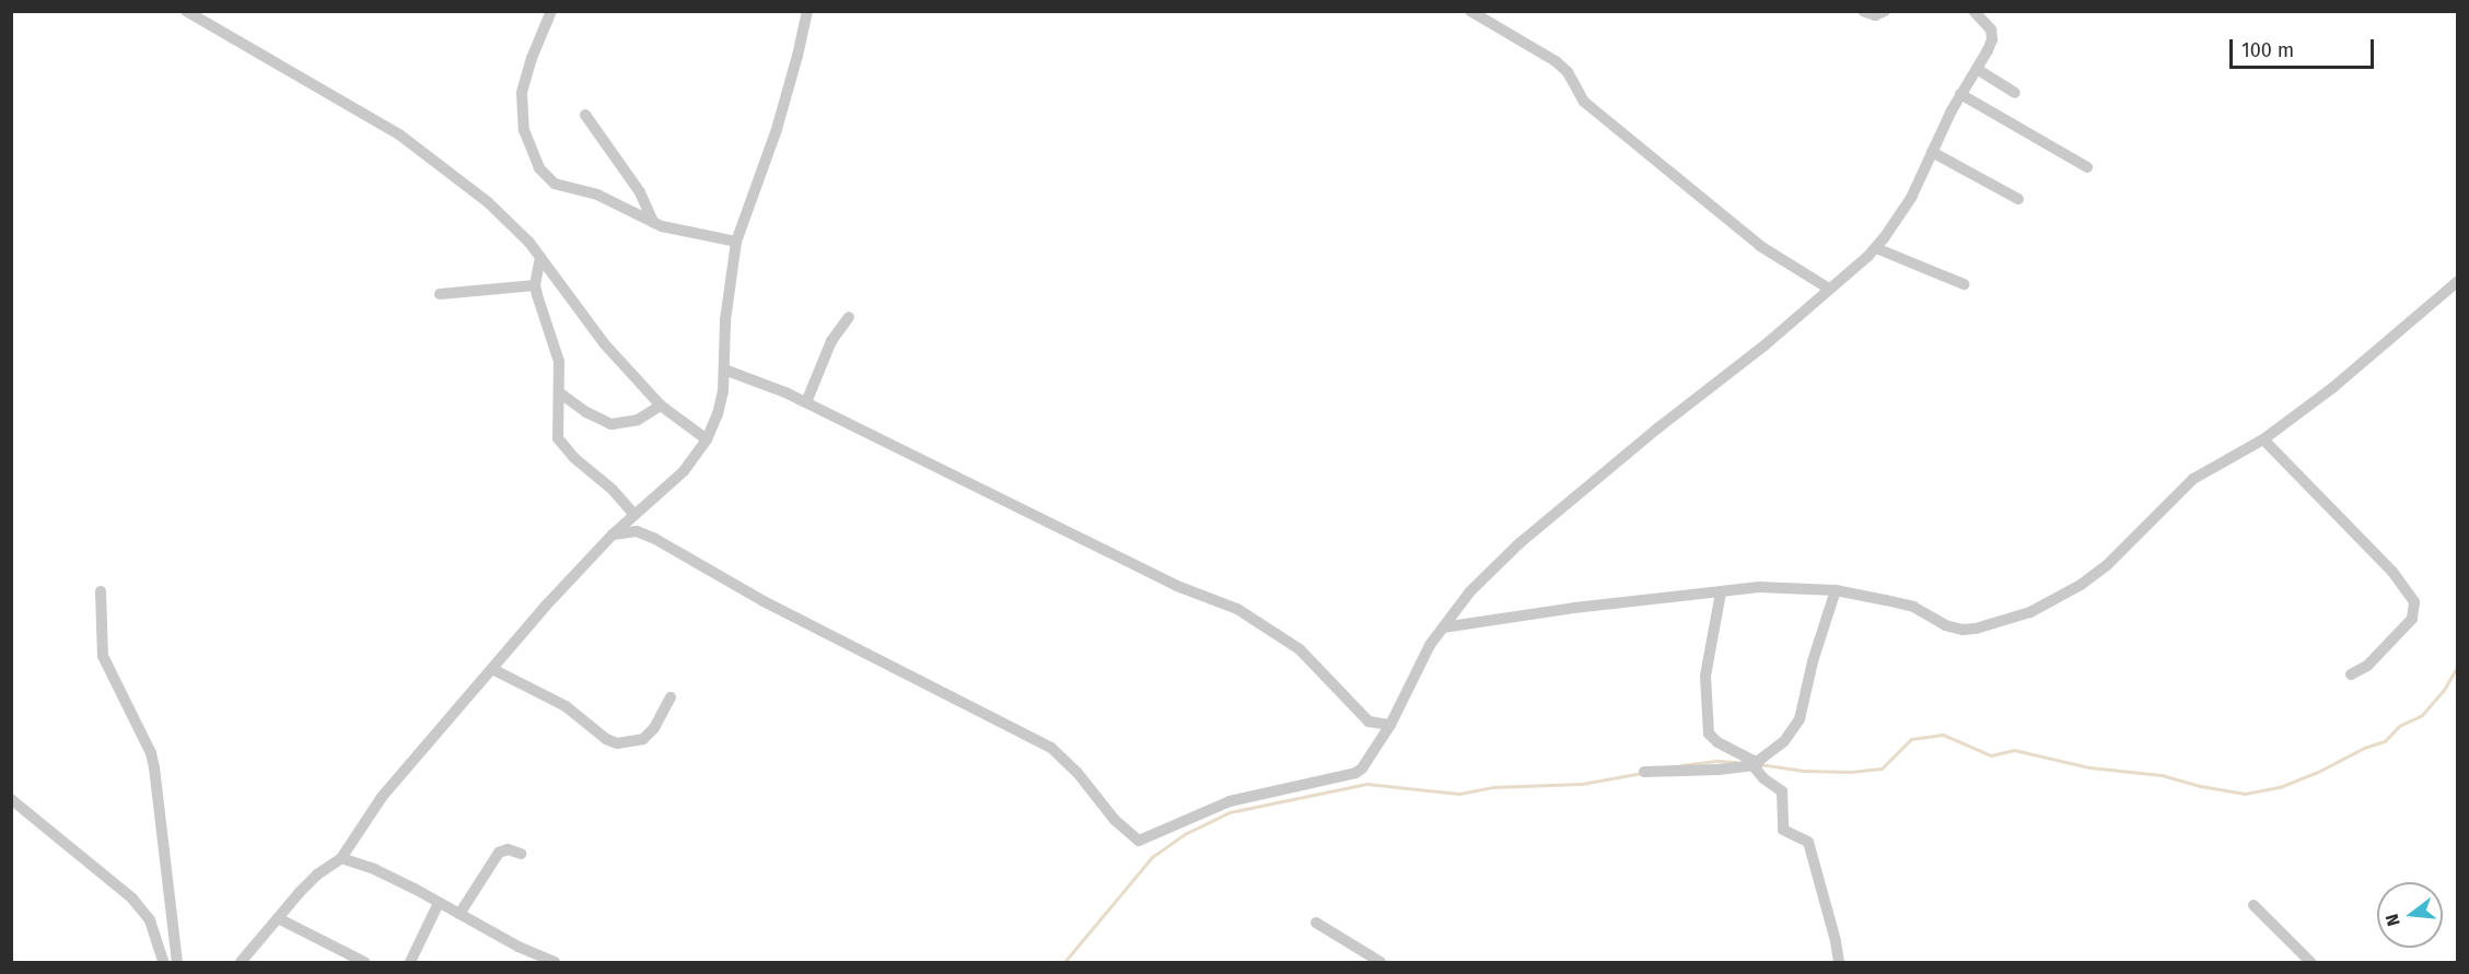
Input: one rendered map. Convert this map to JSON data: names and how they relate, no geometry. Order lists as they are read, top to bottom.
{
  "scale_bar": "100 m",
  "north": "left"
}
